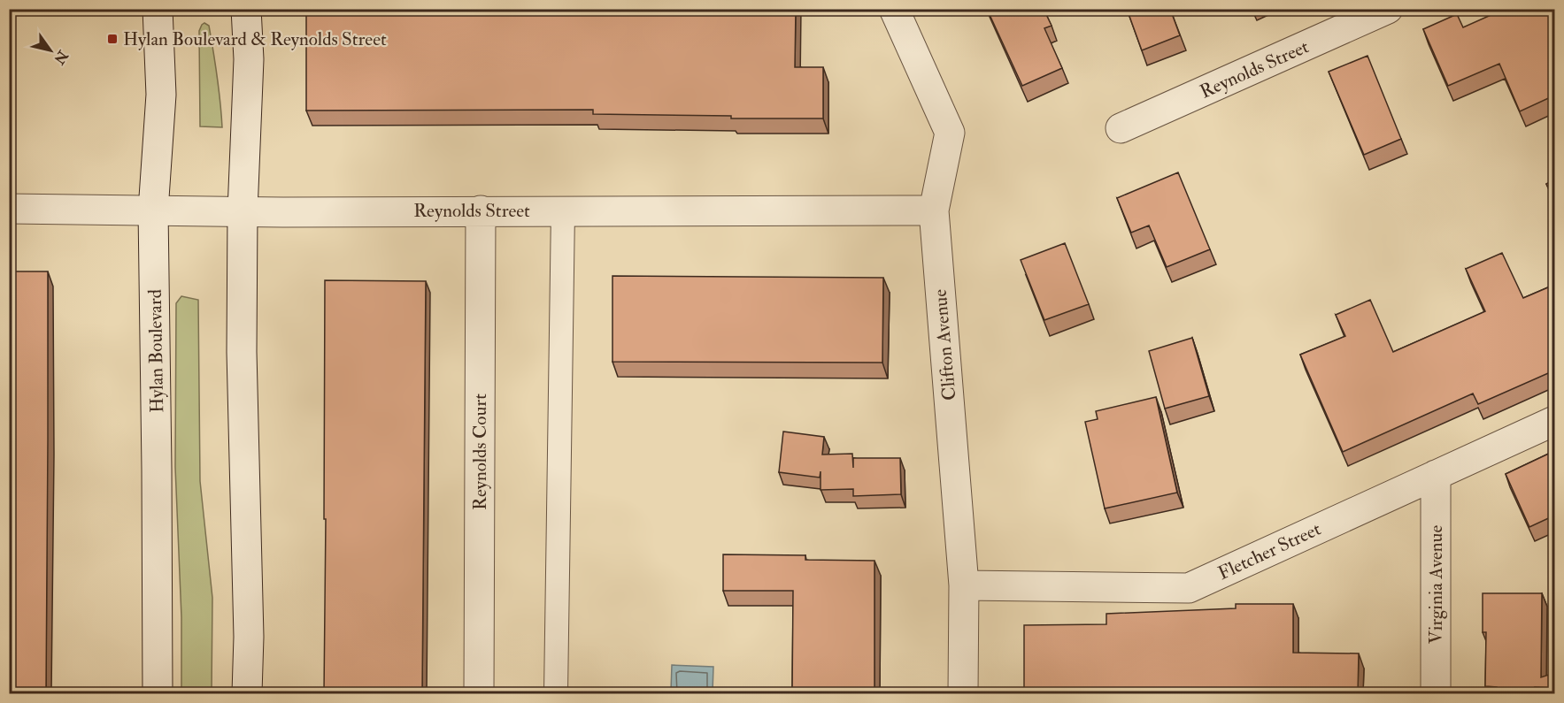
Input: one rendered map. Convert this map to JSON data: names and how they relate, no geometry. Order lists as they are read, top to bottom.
{
  "streets": {
    "street": [
      "Reynolds Street",
      "Clifton Avenue",
      "Hylan Boulevard",
      "Reynolds Court",
      "Fletcher Street",
      "Virginia Avenue"
    ]
  },
  "crossings": [
    ["Reynolds Street", "Clifton Avenue"],
    ["Reynolds Street", "Hylan Boulevard"],
    ["Reynolds Street", "Reynolds Court"],
    ["Clifton Avenue", "Fletcher Street"],
    ["Fletcher Street", "Virginia Avenue"]
  ],
  "places": {
    "transit": ["Hylan Boulevard & Reynolds Street"]
  },
  "north": "bottom right"
}
